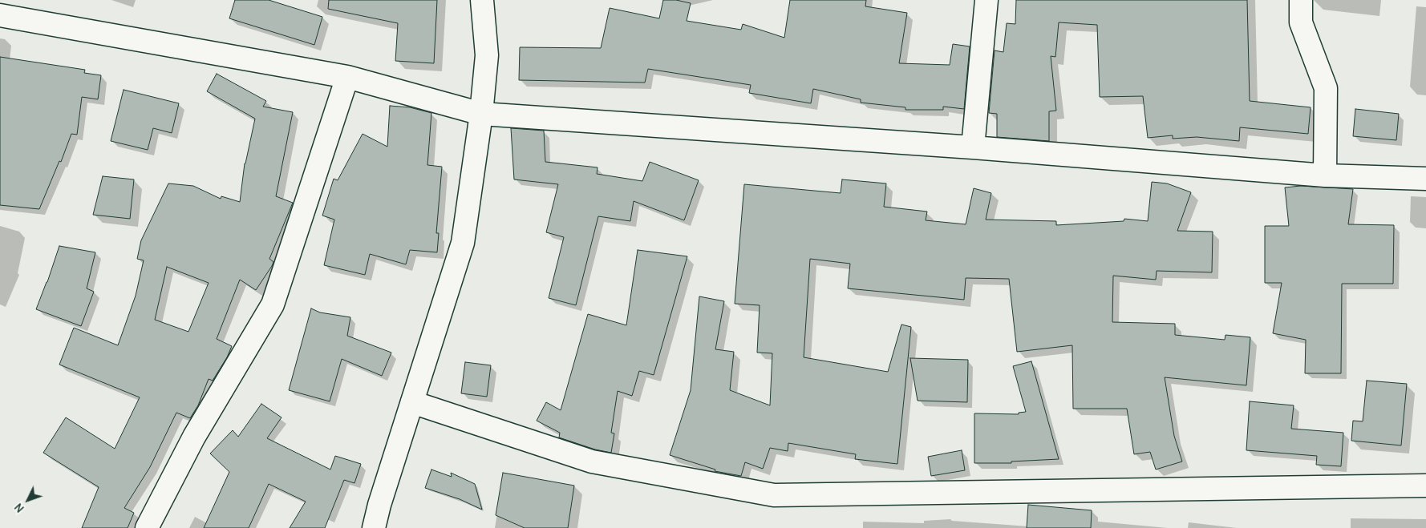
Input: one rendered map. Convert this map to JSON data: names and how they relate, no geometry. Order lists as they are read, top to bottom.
{
  "north": "bottom left"
}
